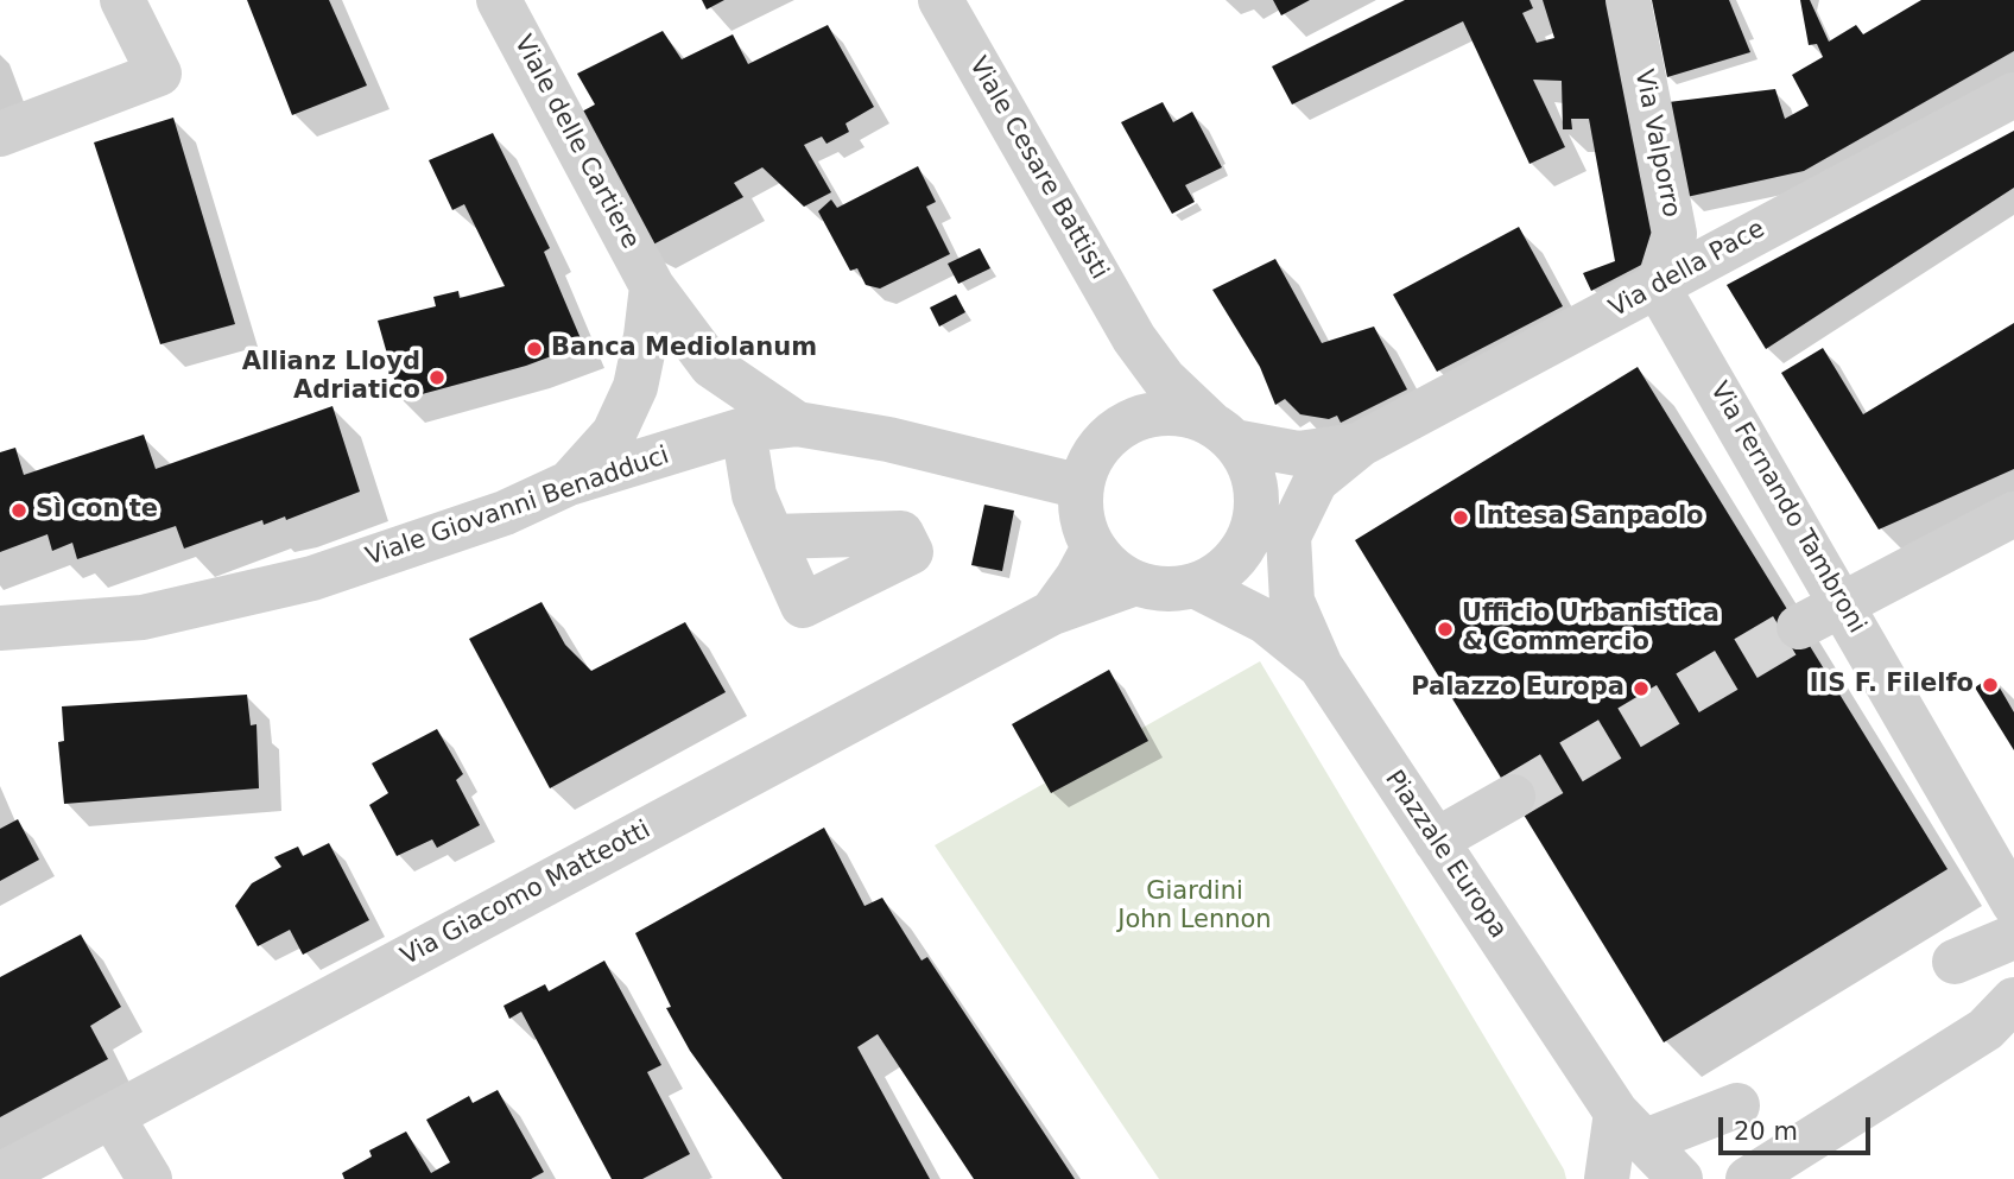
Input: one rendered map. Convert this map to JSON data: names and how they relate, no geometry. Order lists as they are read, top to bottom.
{
  "streets": {
    "street": [
      "Viale delle Cartiere",
      "Via Valporro",
      "Viale Cesare Battisti",
      "Via della Pace",
      "Viale Giovanni Benadduci",
      "Via Fernando Tambroni",
      "Piazzale Europa",
      "Via Giacomo Matteotti"
    ]
  },
  "crossings": [
    ["Viale delle Cartiere", "Viale Giovanni Benadduci"],
    ["Via Valporro", "Via della Pace"],
    ["Via Valporro", "Via Fernando Tambroni"],
    ["Viale Cesare Battisti", "Via della Pace"],
    ["Viale Cesare Battisti", "Viale Giovanni Benadduci"],
    ["Viale Cesare Battisti", "Piazzale Europa"],
    ["Viale Cesare Battisti", "Via Giacomo Matteotti"],
    ["Via della Pace", "Viale Giovanni Benadduci"],
    ["Via della Pace", "Via Fernando Tambroni"],
    ["Via della Pace", "Piazzale Europa"],
    ["Via della Pace", "Via Giacomo Matteotti"],
    ["Viale Giovanni Benadduci", "Piazzale Europa"],
    ["Viale Giovanni Benadduci", "Via Giacomo Matteotti"],
    ["Piazzale Europa", "Via Giacomo Matteotti"]
  ],
  "parks": ["Giardini John Lennon"],
  "places": [
    "Banca Mediolanum",
    "Allianz Lloyd Adriatico",
    "Sì con te",
    "Intesa Sanpaolo",
    "Ufficio Urbanistica & Commercio",
    "IIS F. Filelfo",
    "Palazzo Europa"
  ],
  "scale_bar": "20 m"
}
